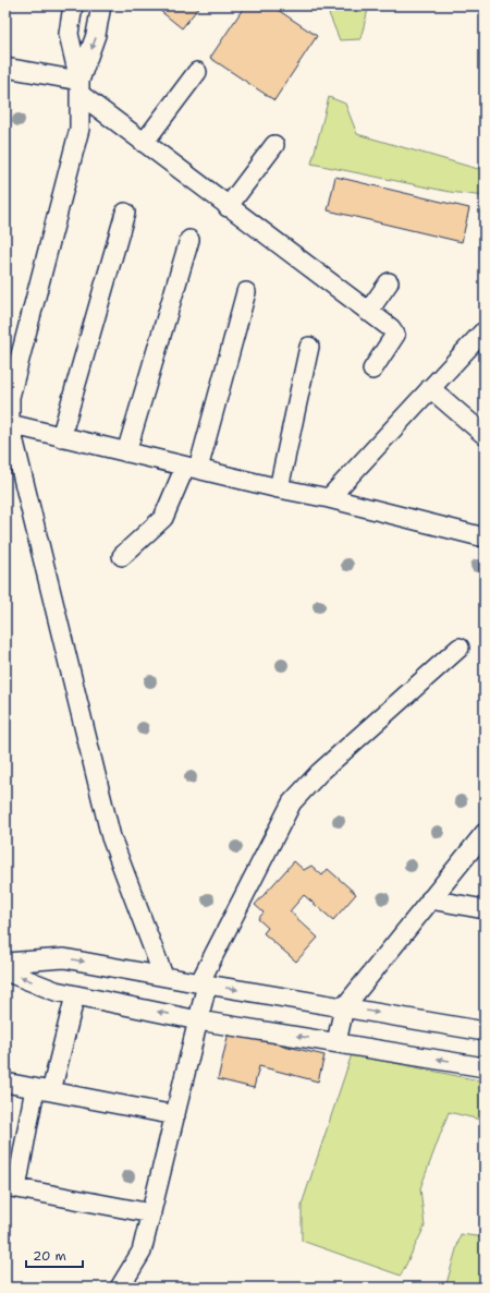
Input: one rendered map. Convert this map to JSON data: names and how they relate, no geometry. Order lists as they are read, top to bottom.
{
  "scale_bar": "20 m"
}
